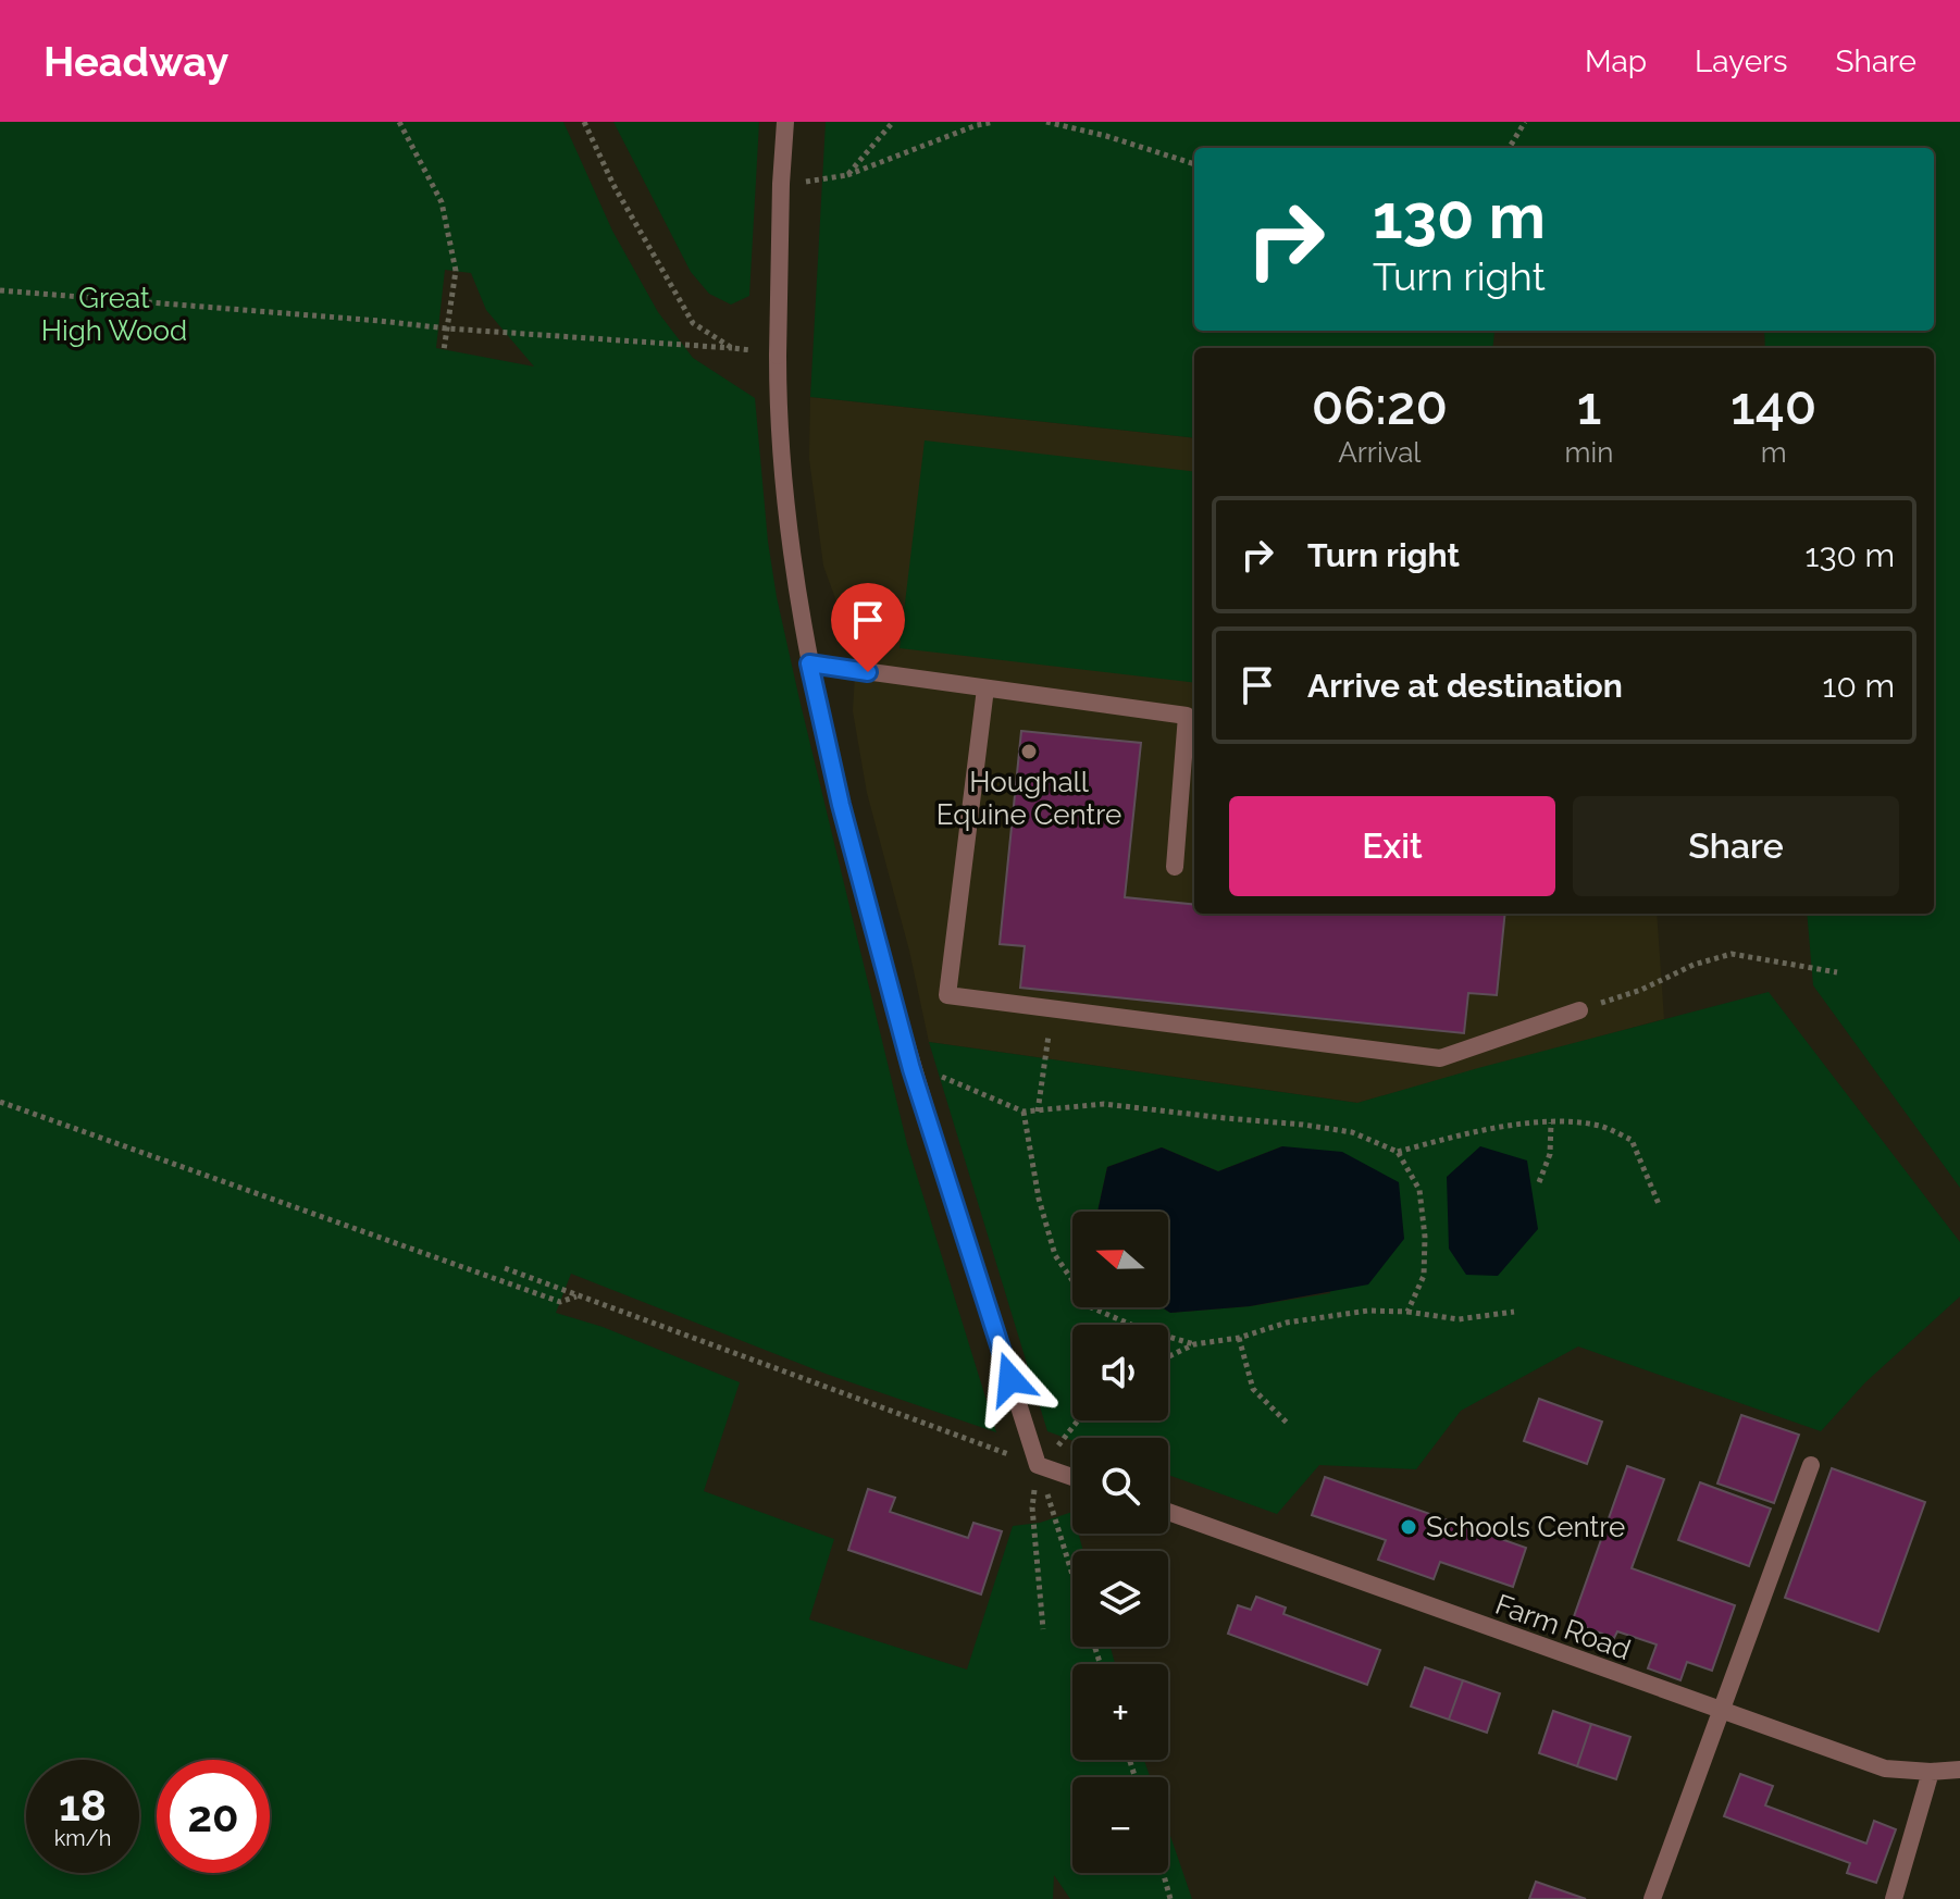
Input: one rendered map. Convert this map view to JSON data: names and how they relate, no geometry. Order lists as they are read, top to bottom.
{
  "streets": {
    "street": ["Farm Road"]
  },
  "parks": ["Great High Wood"],
  "places": ["Houghall Equine Centre", "Schools Centre"],
  "north": "left",
  "page": {
    "header": "Headway",
    "nav": ["Map", "Layers", "Share"],
    "turn": ["130 m", "Turn right"],
    "eta": [
      "06:20",
      "Arrival",
      "1",
      "min",
      "140",
      "m"
    ],
    "list": [
      {
        "name": "Turn right",
        "value": "130 m"
      },
      {
        "name": "Arrive at destination",
        "value": "10 m"
      }
    ],
    "buttons": ["Exit", "Share"],
    "map_buttons": ["+", "−"],
    "speed": "18 km/h",
    "limit": "20"
  }
}
